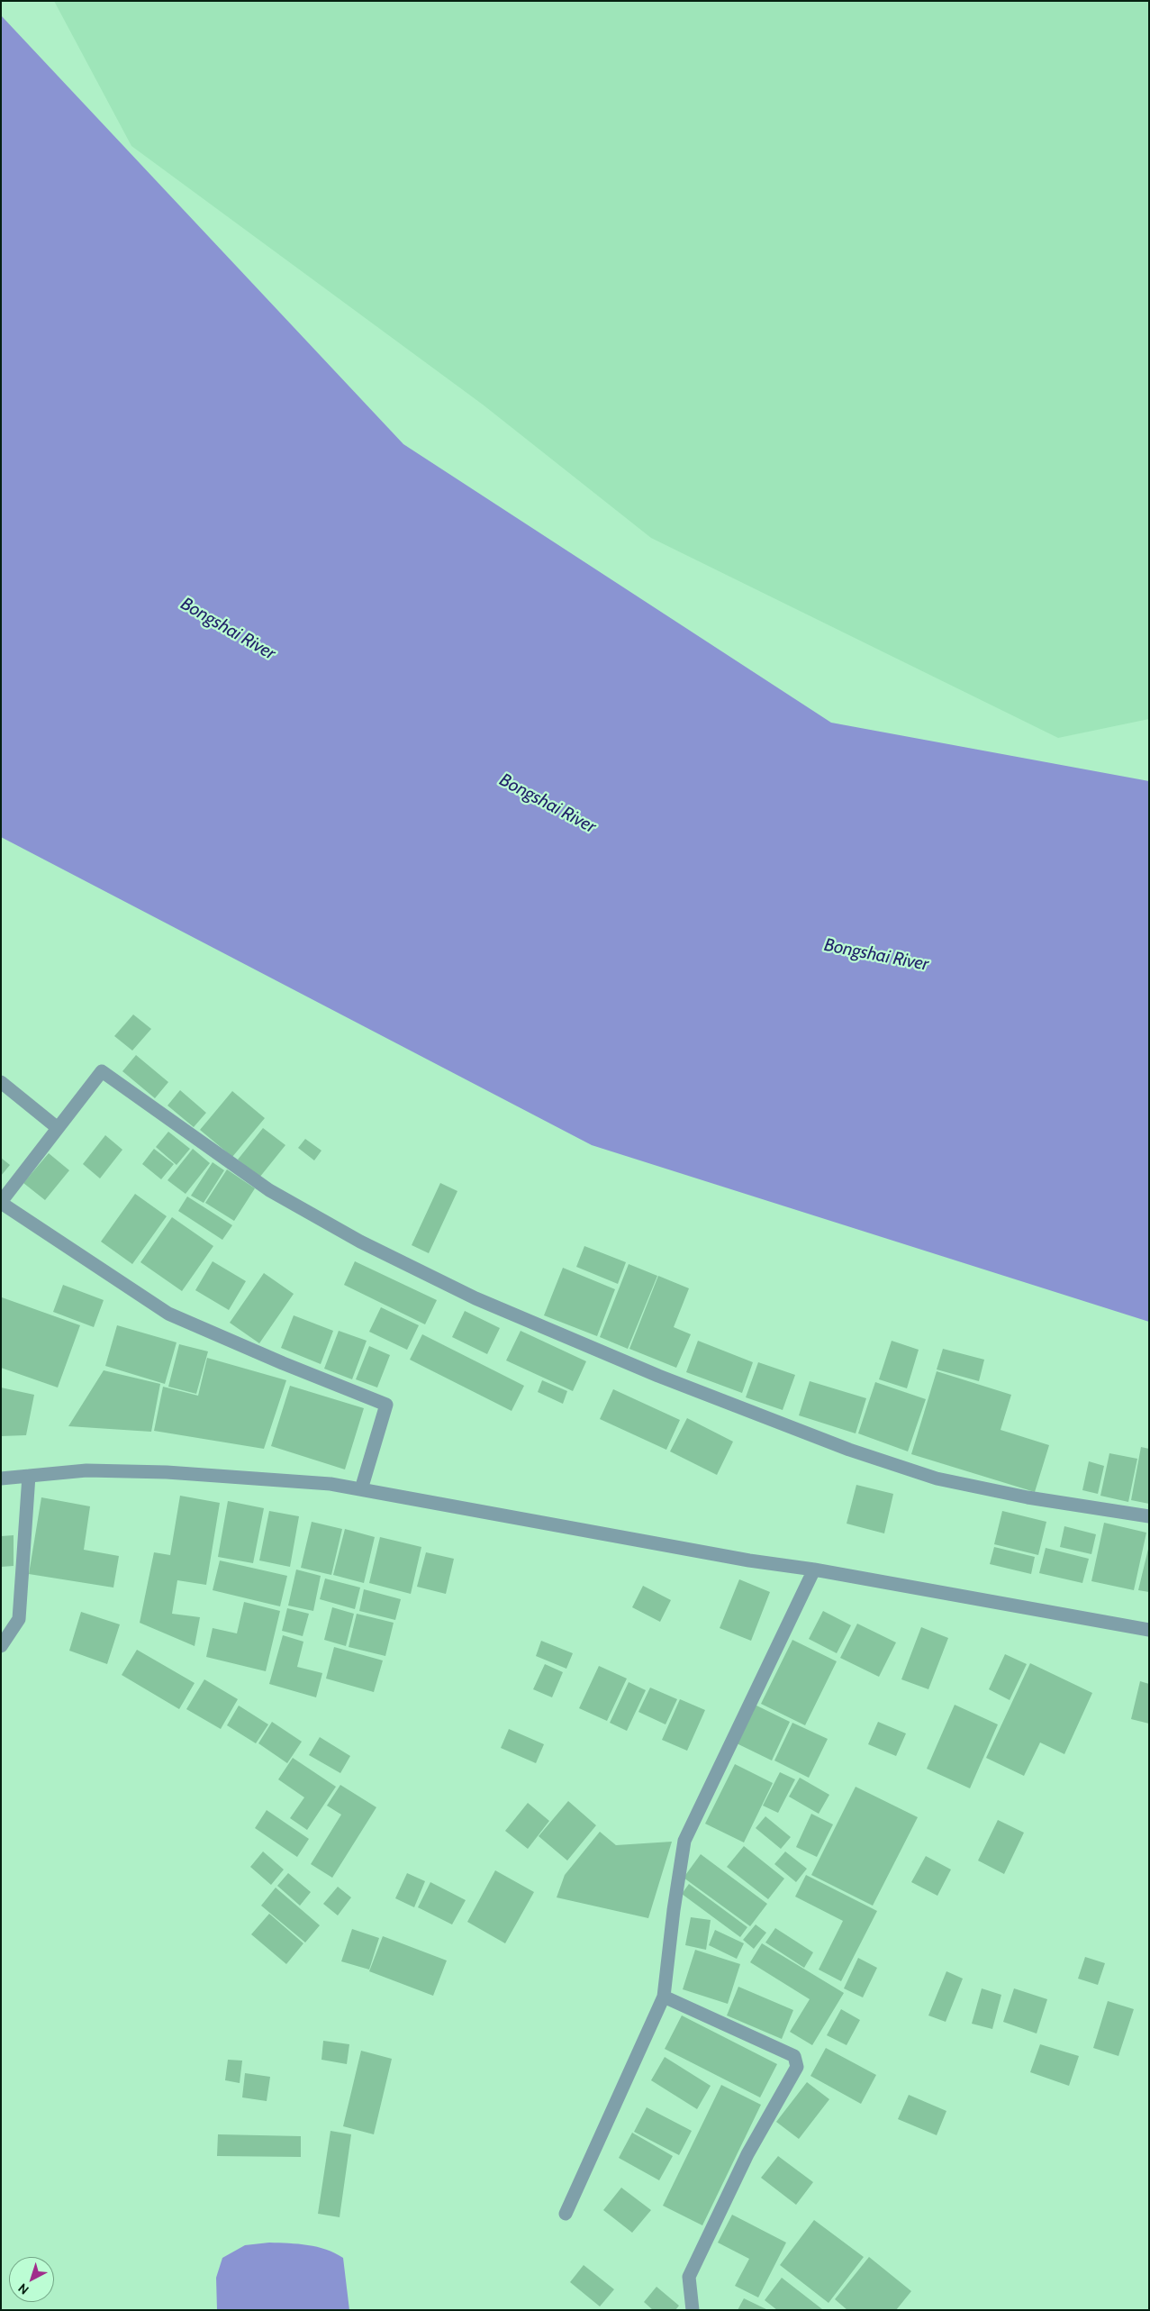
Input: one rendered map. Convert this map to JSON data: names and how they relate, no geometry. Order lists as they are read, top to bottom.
{
  "water": ["Bongshai River"],
  "north": "bottom left"
}
